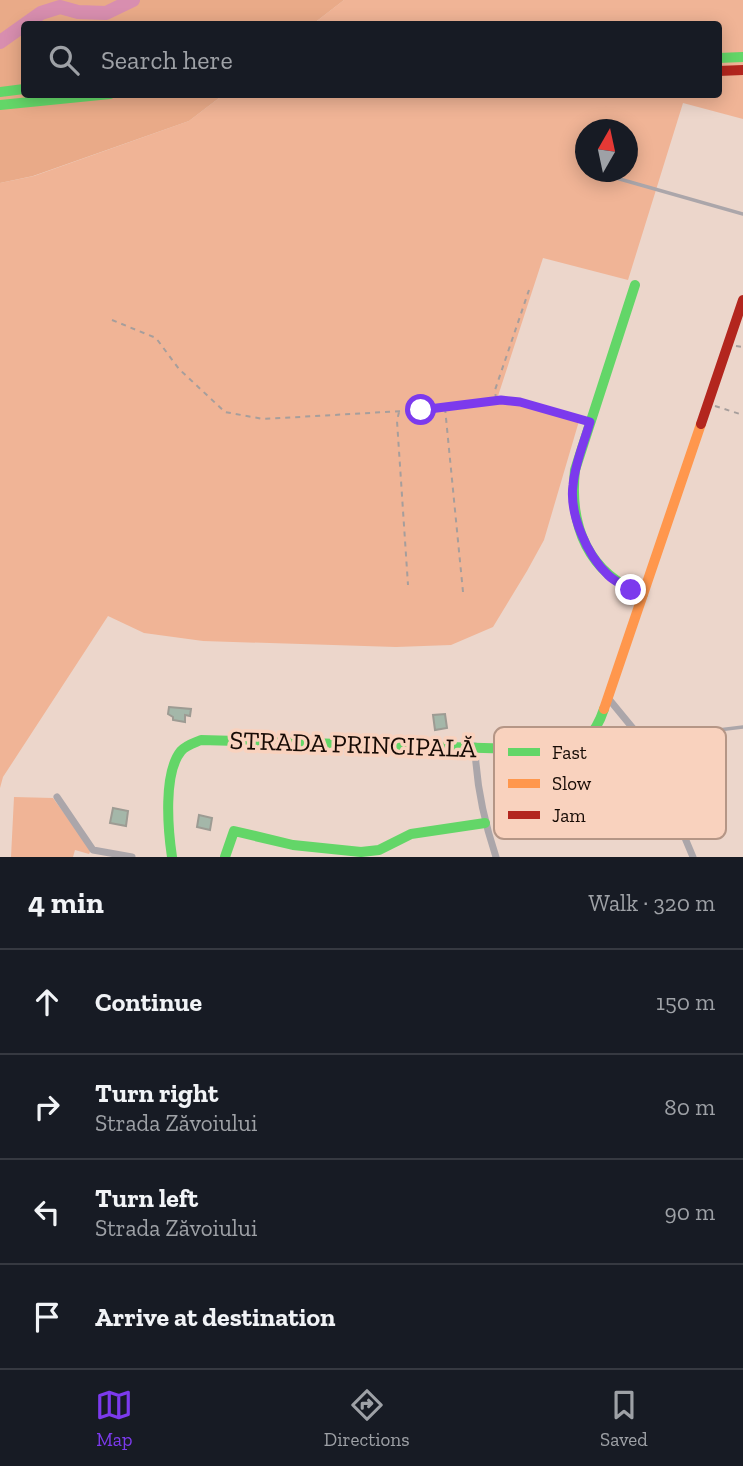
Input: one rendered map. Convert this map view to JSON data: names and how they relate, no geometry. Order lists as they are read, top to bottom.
{
  "streets": {
    "main road": ["STRADA PRINCIPALĂ"]
  },
  "legend": ["Fast", "Slow", "Jam"],
  "north": "top",
  "page": {
    "search": "Search here",
    "heading": ["4 min", "Walk · 320 m"],
    "list": [
      ["Continue", "150 m"],
      ["Turn right", "Strada Zăvoiului", "80 m"],
      ["Turn left", "Strada Zăvoiului", "90 m"],
      "Arrive at destination"
    ],
    "nav": ["Map", "Directions", "Saved"]
  }
}
